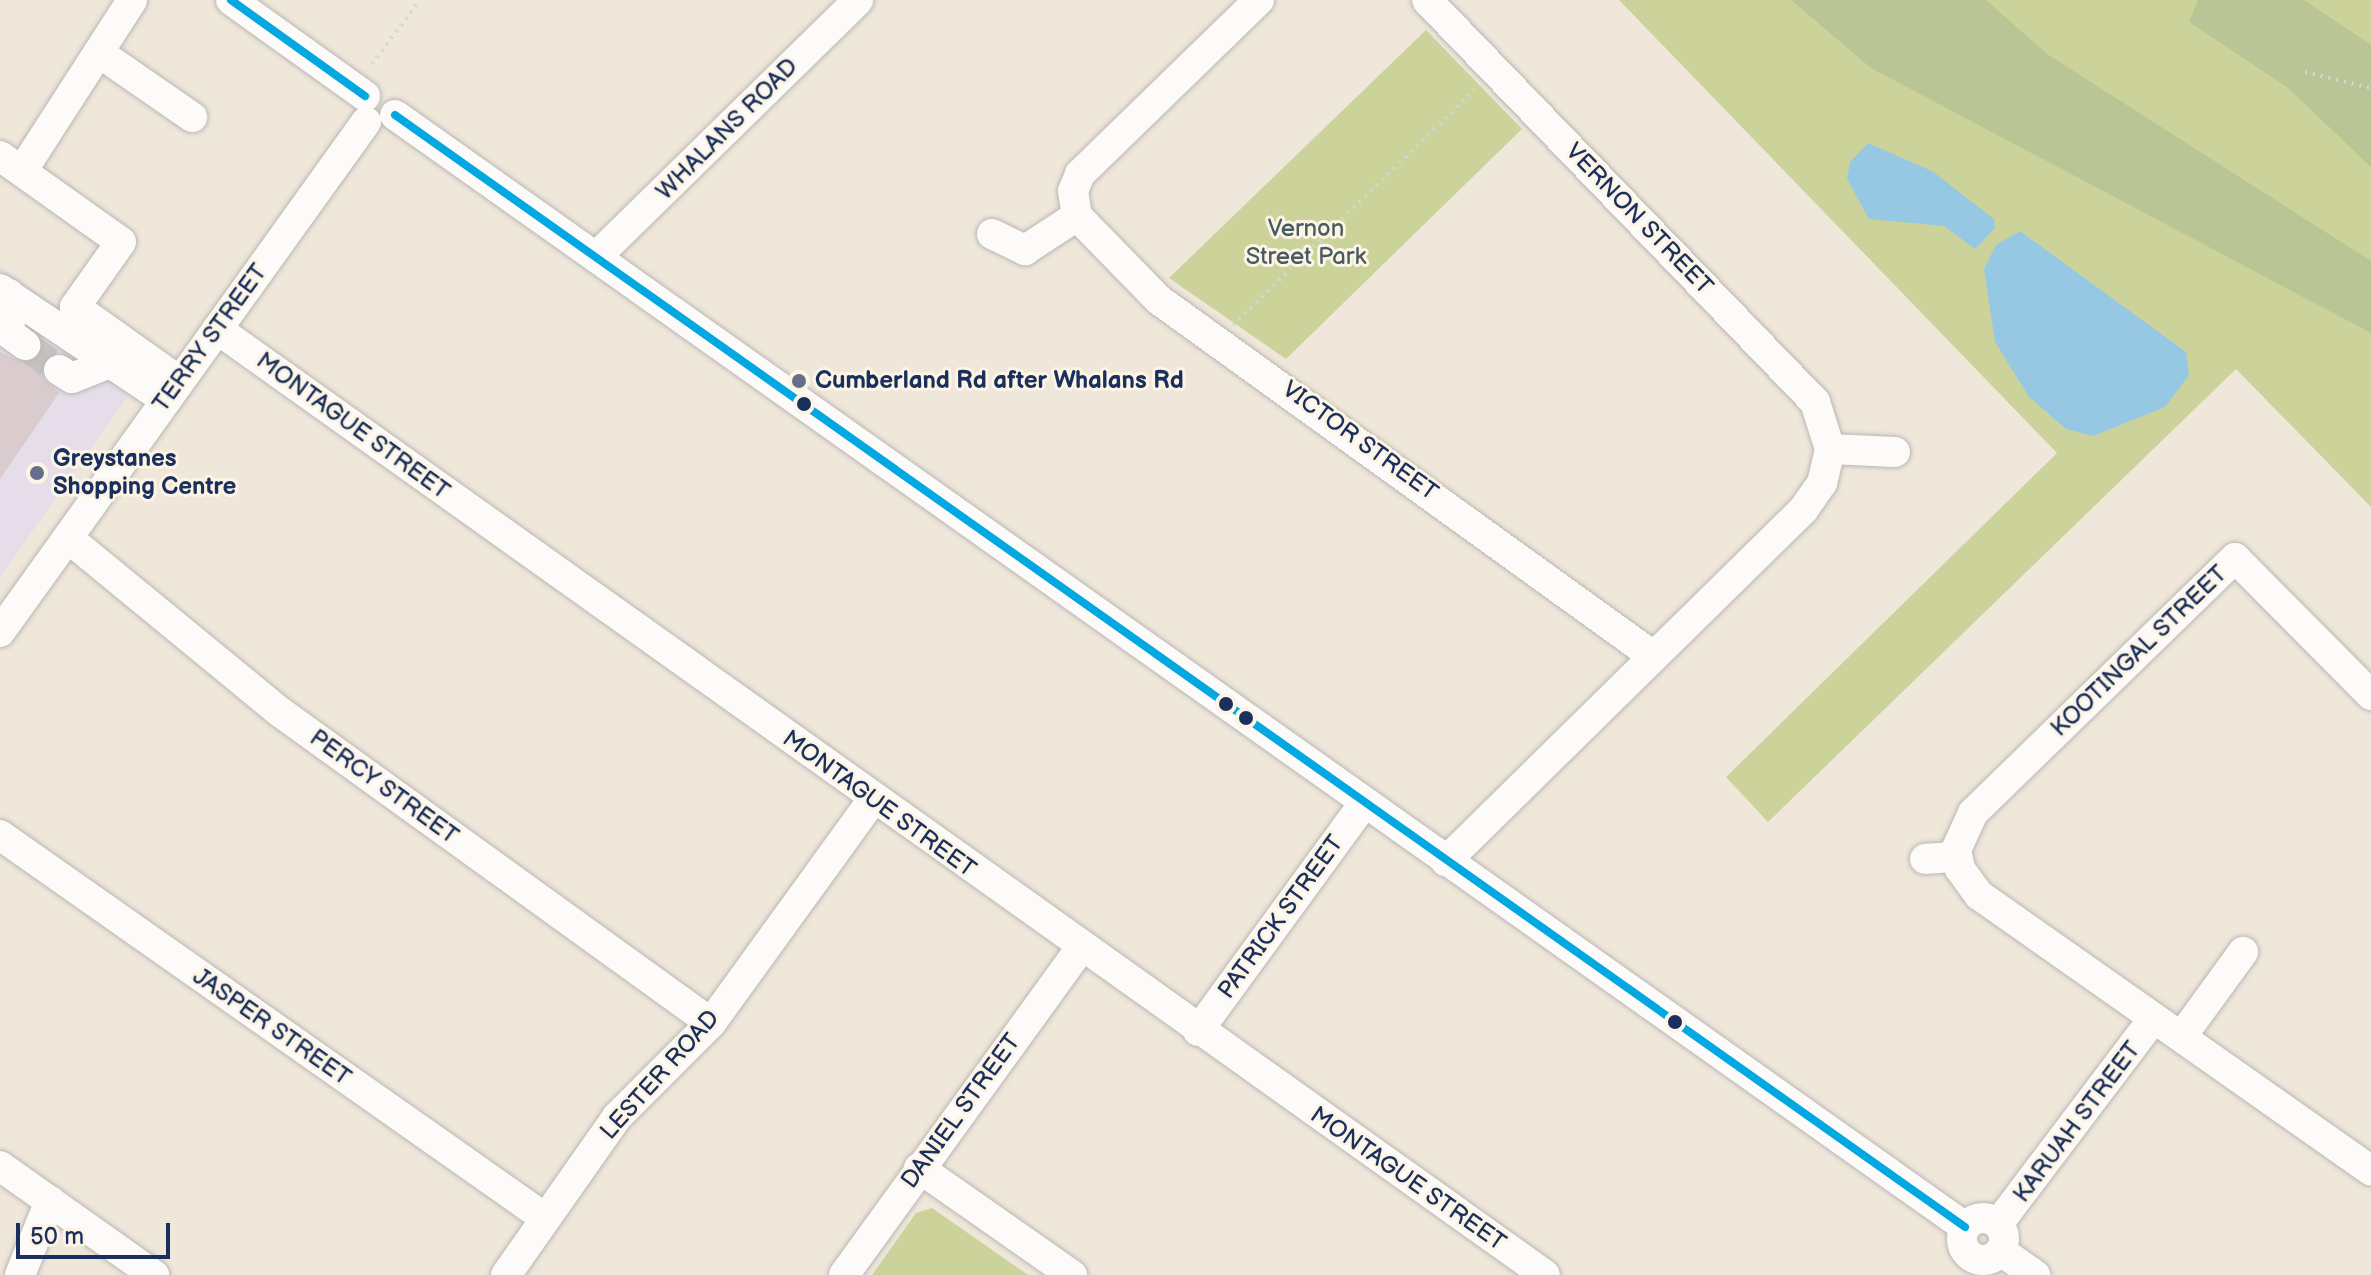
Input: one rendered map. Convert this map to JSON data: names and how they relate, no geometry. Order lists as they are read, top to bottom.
{
  "streets": {
    "street": [
      "WHALANS ROAD",
      "VERNON STREET",
      "TERRY STREET",
      "MONTAGUE STREET",
      "VICTOR STREET",
      "KOOTINGAL STREET",
      "PERCY STREET",
      "PATRICK STREET",
      "JASPER STREET",
      "LESTER ROAD",
      "DANIEL STREET",
      "KARUAH STREET"
    ]
  },
  "crossings": [
    ["TERRY STREET", "MONTAGUE STREET"],
    ["TERRY STREET", "PERCY STREET"],
    ["MONTAGUE STREET", "PATRICK STREET"],
    ["MONTAGUE STREET", "LESTER ROAD"],
    ["MONTAGUE STREET", "DANIEL STREET"],
    ["PERCY STREET", "LESTER ROAD"],
    ["JASPER STREET", "LESTER ROAD"]
  ],
  "parks": ["Vernon Street Park"],
  "places": ["Cumberland Rd after Whalans Rd", "Greystanes Shopping Centre"],
  "scale_bar": "50 m"
}
